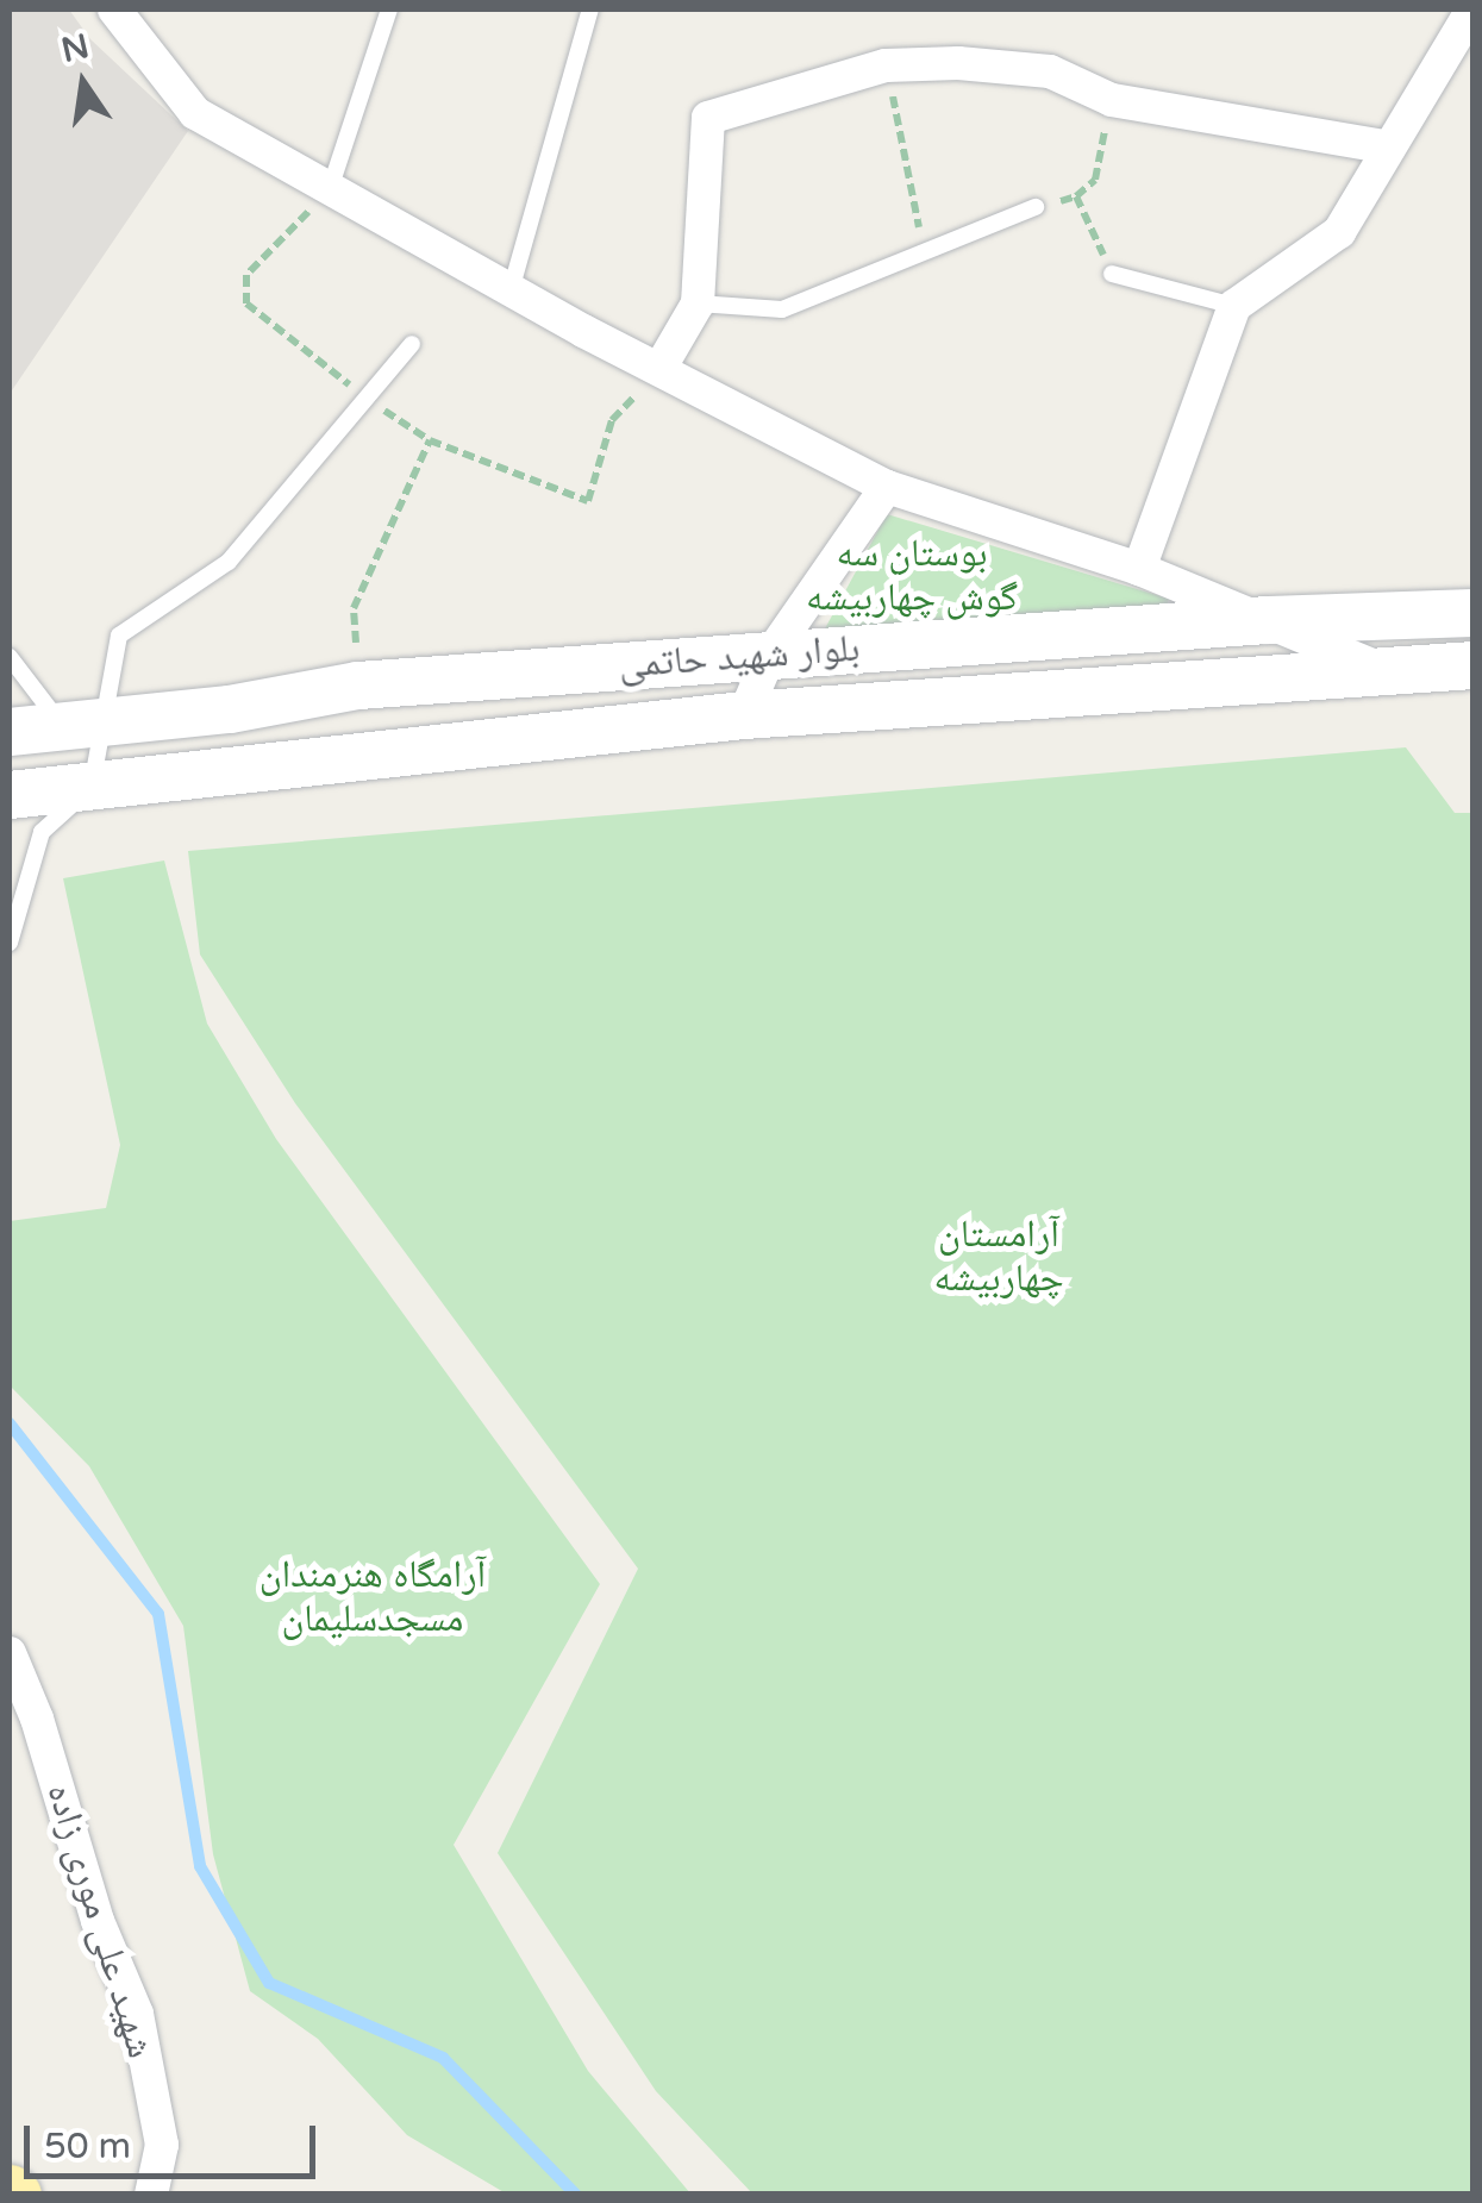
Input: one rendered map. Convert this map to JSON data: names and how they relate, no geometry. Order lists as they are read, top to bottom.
{
  "streets": {
    "main road": ["بلوار شهید حاتمی"],
    "street": ["شهید علی موری زاده"]
  },
  "parks": ["بوستان سه گوش چهاربیشه", "آرامستان چهاربیشه", "آرامگاه هنرمندان مسجدسلیمان"],
  "scale_bar": "50 m",
  "north": "top"
}
